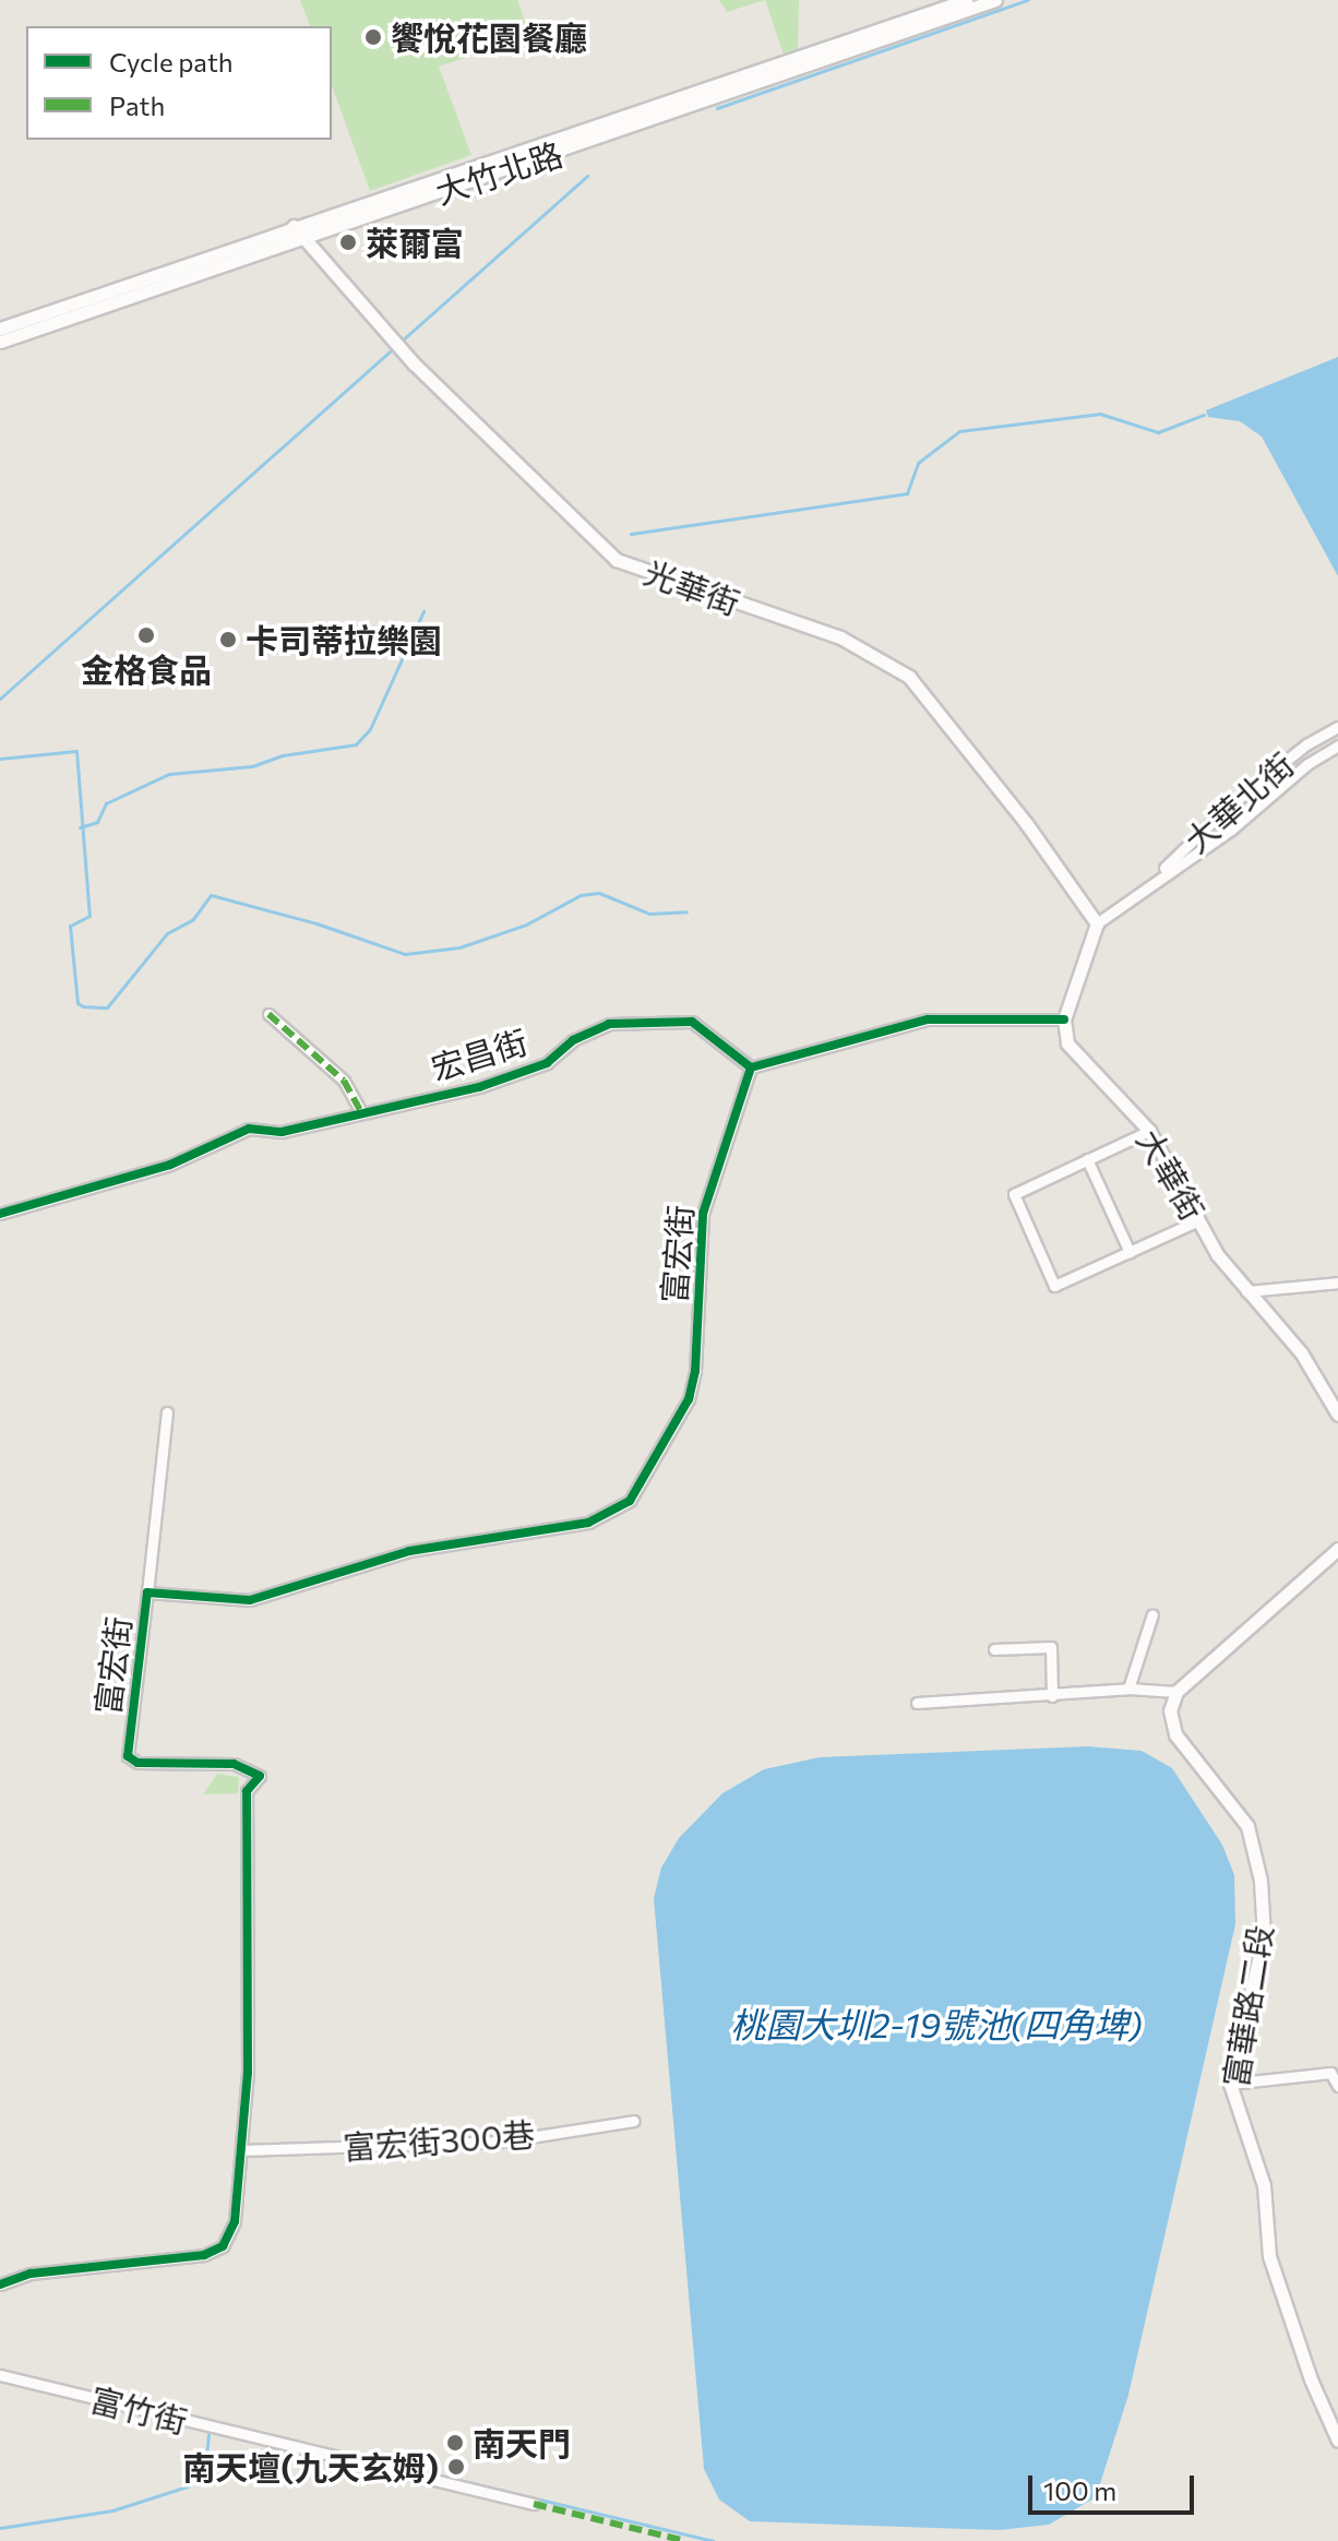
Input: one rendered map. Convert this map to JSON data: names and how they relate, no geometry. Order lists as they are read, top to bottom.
{
  "streets": {
    "street": [
      "大竹北路",
      "光華街",
      "大華北街",
      "宏昌街",
      "大華街",
      "富宏街",
      "富華路二段",
      "富宏街300巷",
      "富竹街"
    ]
  },
  "crossings": [
    ["大竹北路", "光華街"],
    ["光華街", "大華北街"],
    ["宏昌街", "富宏街"],
    ["富宏街", "富宏街300巷"]
  ],
  "water": ["桃園大圳2-19號池(四角埤)"],
  "places": [
    "饗悅花園餐廳",
    "萊爾富",
    "金格食品",
    "卡司蒂拉樂園",
    "南天門",
    "南天壇(九天玄姆)"
  ],
  "legend": ["Cycle path", "Path"],
  "scale_bar": "100 m"
}
